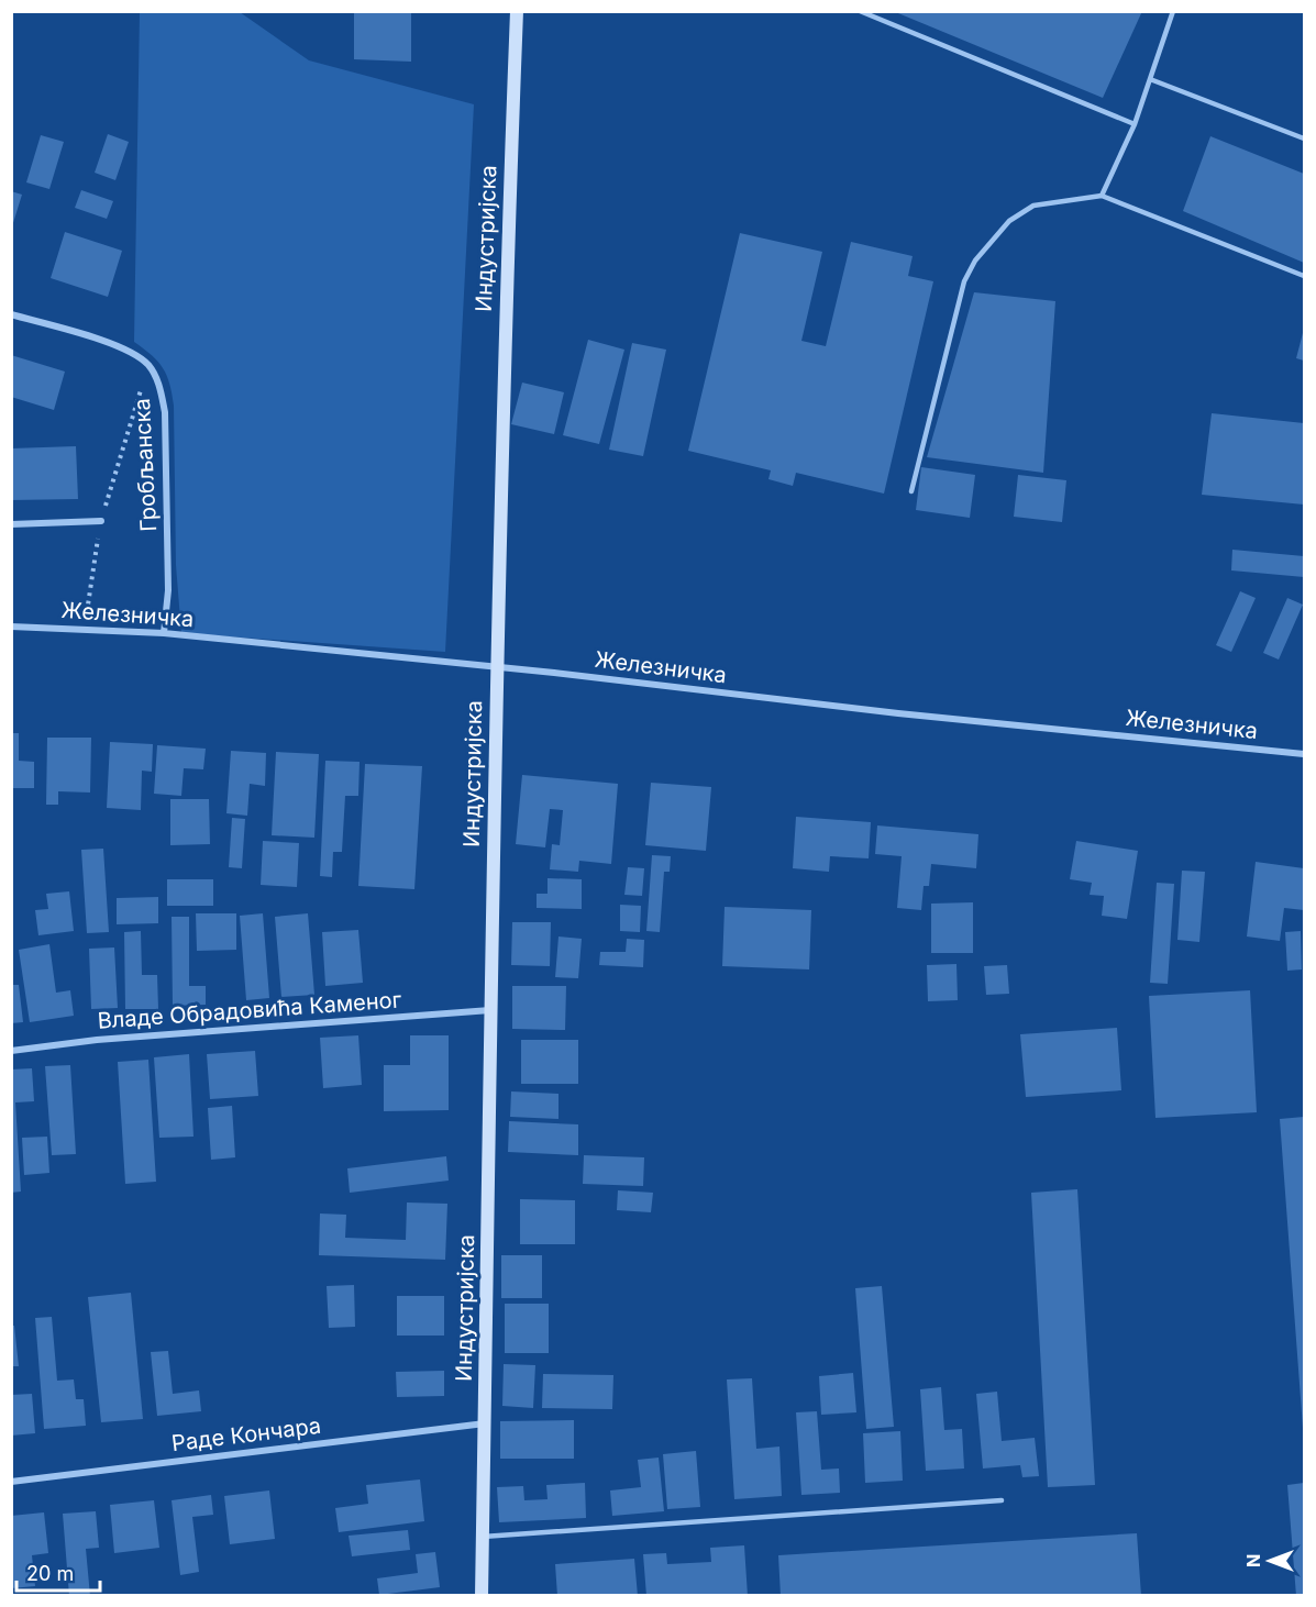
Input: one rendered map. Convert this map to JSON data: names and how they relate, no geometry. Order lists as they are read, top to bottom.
{
  "streets": {
    "main road": ["Индустријска"],
    "street": [
      "Гробљанска",
      "Железничка",
      "Владе Обрадовића Каменог",
      "Раде Кончара"
    ]
  },
  "crossings": [
    ["Индустријска", "Железничка"],
    ["Индустријска", "Владе Обрадовића Каменог"],
    ["Индустријска", "Раде Кончара"],
    ["Гробљанска", "Железничка"]
  ],
  "scale_bar": "20 m",
  "north": "left"
}
